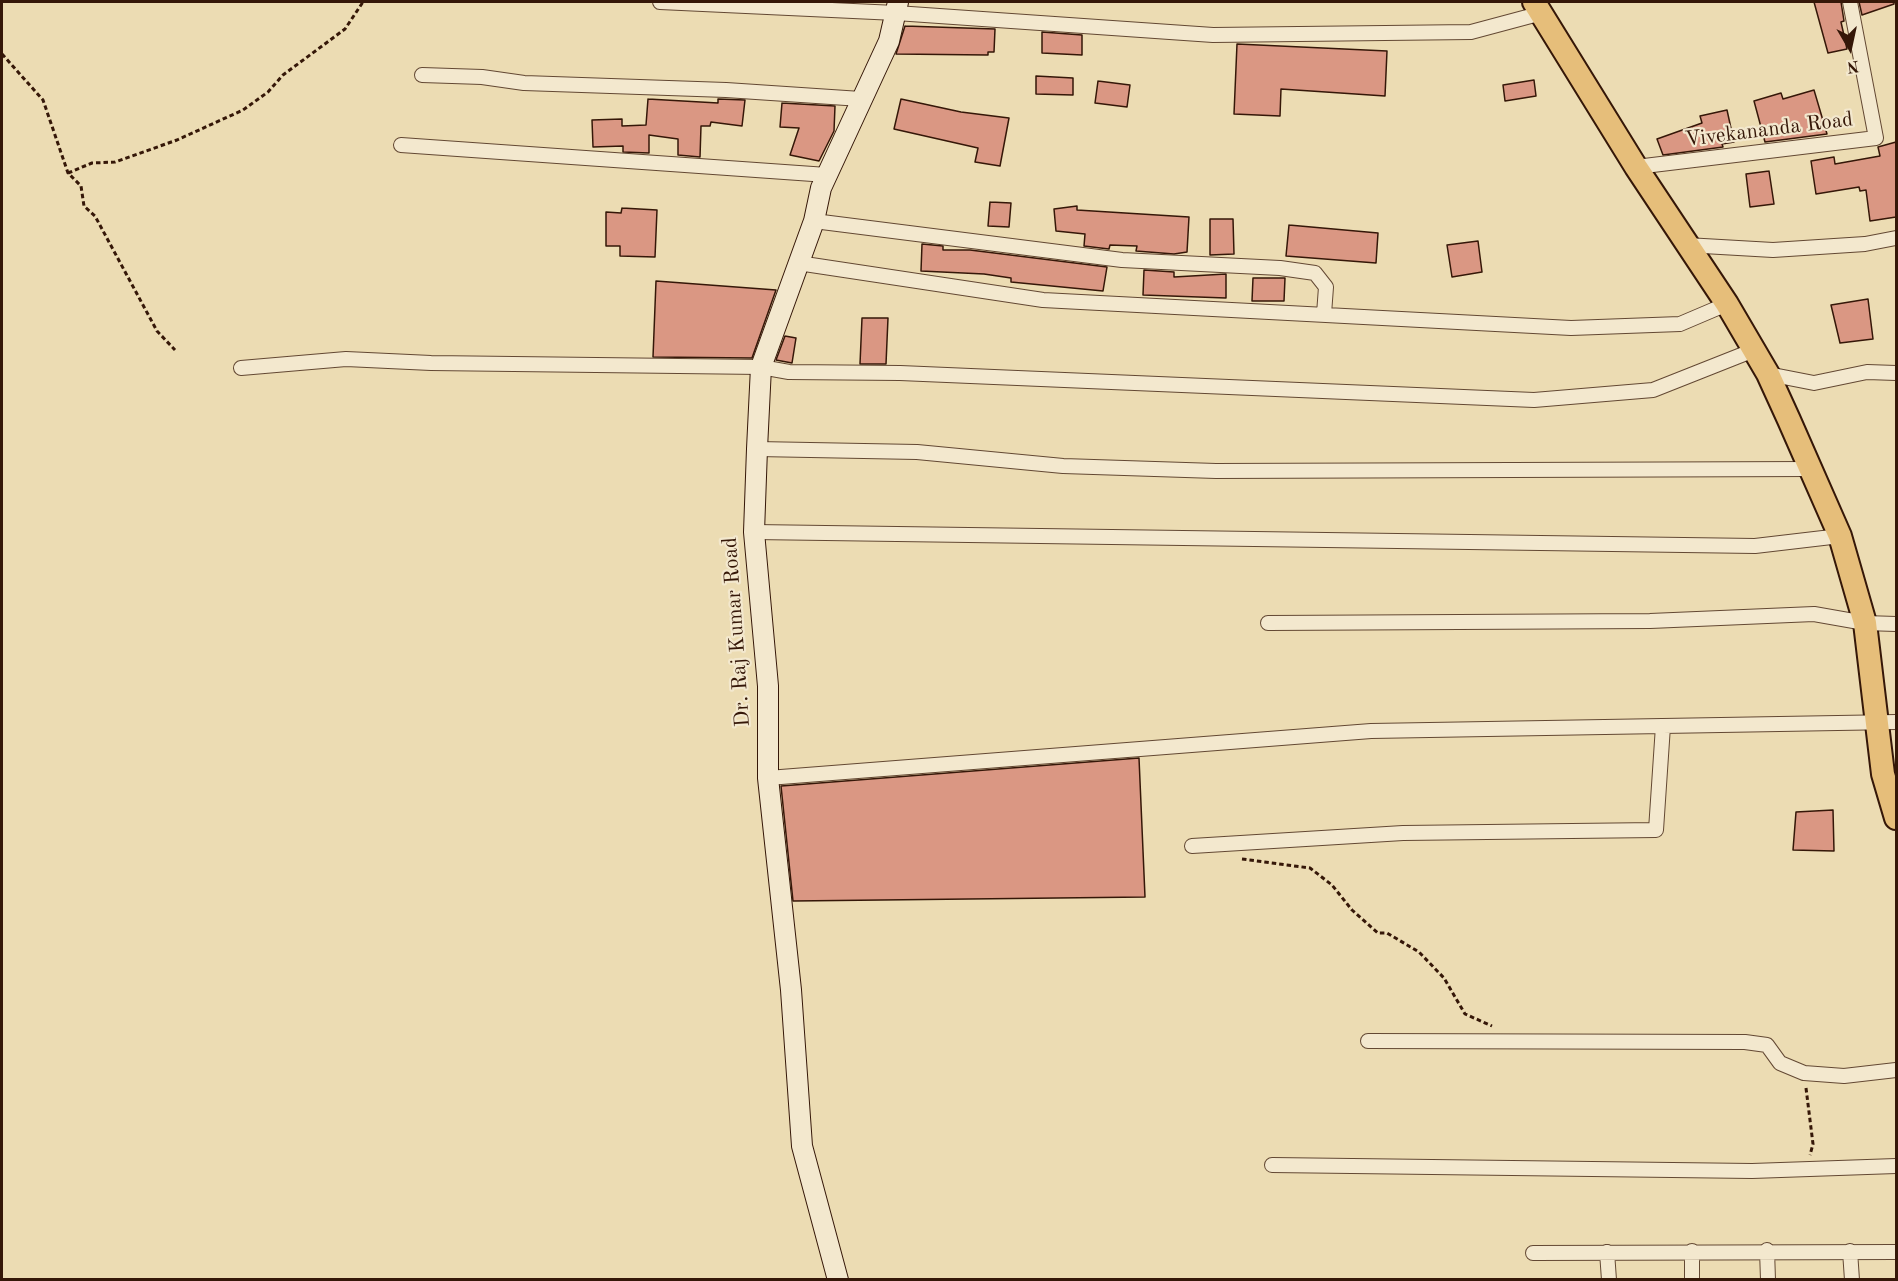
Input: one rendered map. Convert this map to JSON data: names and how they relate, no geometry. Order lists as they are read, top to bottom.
{
  "streets": {
    "street": ["Vivekananda Road", "Dr. Raj Kumar Road"]
  },
  "north": "bottom"
}
